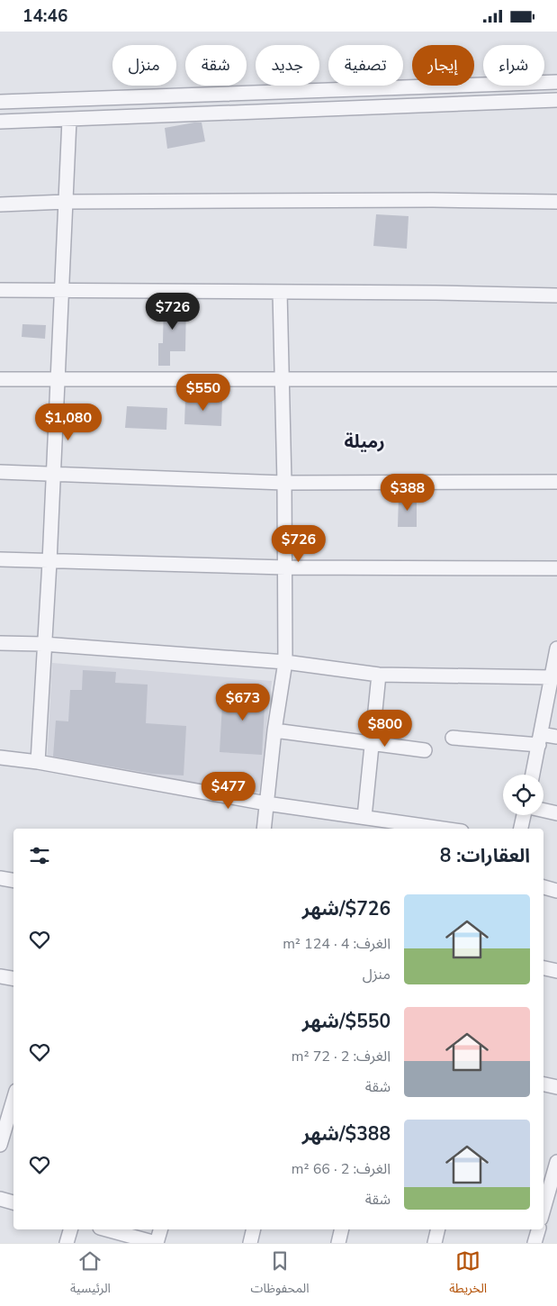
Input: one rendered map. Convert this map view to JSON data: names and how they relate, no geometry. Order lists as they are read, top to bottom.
{
  "districts": ["رميلة"],
  "page": {
    "status": "14:46",
    "chip": [
      "شراء",
      "إيجار",
      "تصفية",
      "جديد",
      "شقة",
      "منزل"
    ],
    "price": [
      "$726",
      "$550",
      "$1,080",
      "$388",
      "$726",
      "$673",
      "$800",
      "$477"
    ],
    "heading": "العقارات: 8",
    "list": [
      {
        "name": "$726/شهر",
        "note": "الغرف: 4 · 124 m² · منزل"
      },
      {
        "name": "$550/شهر",
        "note": "الغرف: 2 · 72 m² · شقة"
      },
      {
        "name": "$388/شهر",
        "note": "الغرف: 2 · 66 m² · شقة"
      }
    ],
    "tabs": ["الخريطة", "المحفوظات", "الرئيسية"]
  }
}
